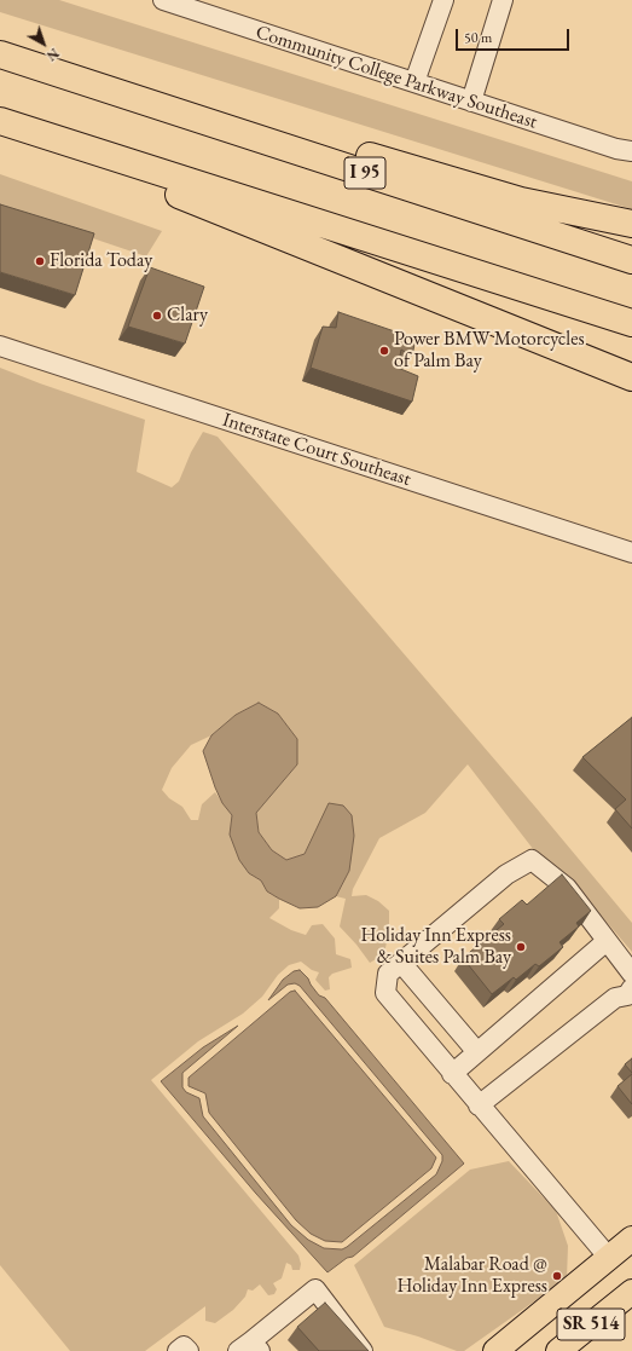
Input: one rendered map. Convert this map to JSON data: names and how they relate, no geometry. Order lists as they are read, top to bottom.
{
  "streets": {
    "highway": ["I 95"],
    "main road": ["SR 514"],
    "street": ["Community College Parkway Southeast", "Interstate Court Southeast"]
  },
  "places": [
    "Florida Today",
    "Clary",
    "Power BMW Motorcycles of Palm Bay",
    "Holiday Inn Express & Suites Palm Bay",
    "Malabar Road @ Holiday Inn Express"
  ],
  "scale_bar": "50 m",
  "north": "bottom right"
}
